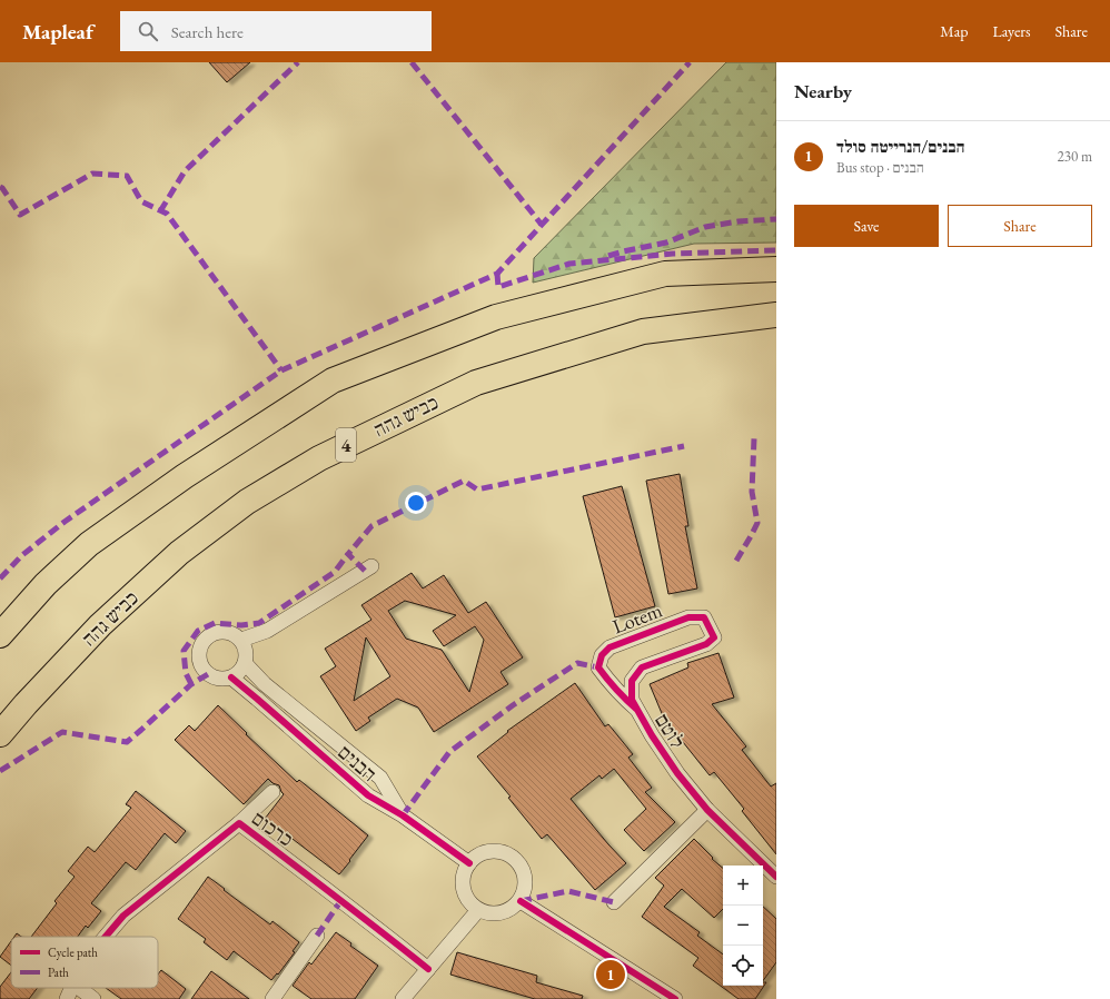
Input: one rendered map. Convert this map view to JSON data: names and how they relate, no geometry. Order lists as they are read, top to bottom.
{
  "streets": {
    "highway": ["כביש גהה", "4"],
    "street": [
      "Lotem",
      "לוטם",
      "הבנים",
      "כרכום"
    ]
  },
  "crossings": [
    ["Lotem", "לוטם"]
  ],
  "legend": ["Cycle path", "Path"],
  "page": {
    "header": "Mapleaf",
    "search": "Search here",
    "nav": ["Map", "Layers", "Share"],
    "heading": "Nearby",
    "list": [
      {
        "mark": "1",
        "name": "הבנים/הנרייטה סולד",
        "note": "Bus stop · הבנים",
        "value": "230 m"
      }
    ],
    "buttons": ["Save", "Share"],
    "map_buttons": ["+", "−"],
    "pins": "1"
  }
}
